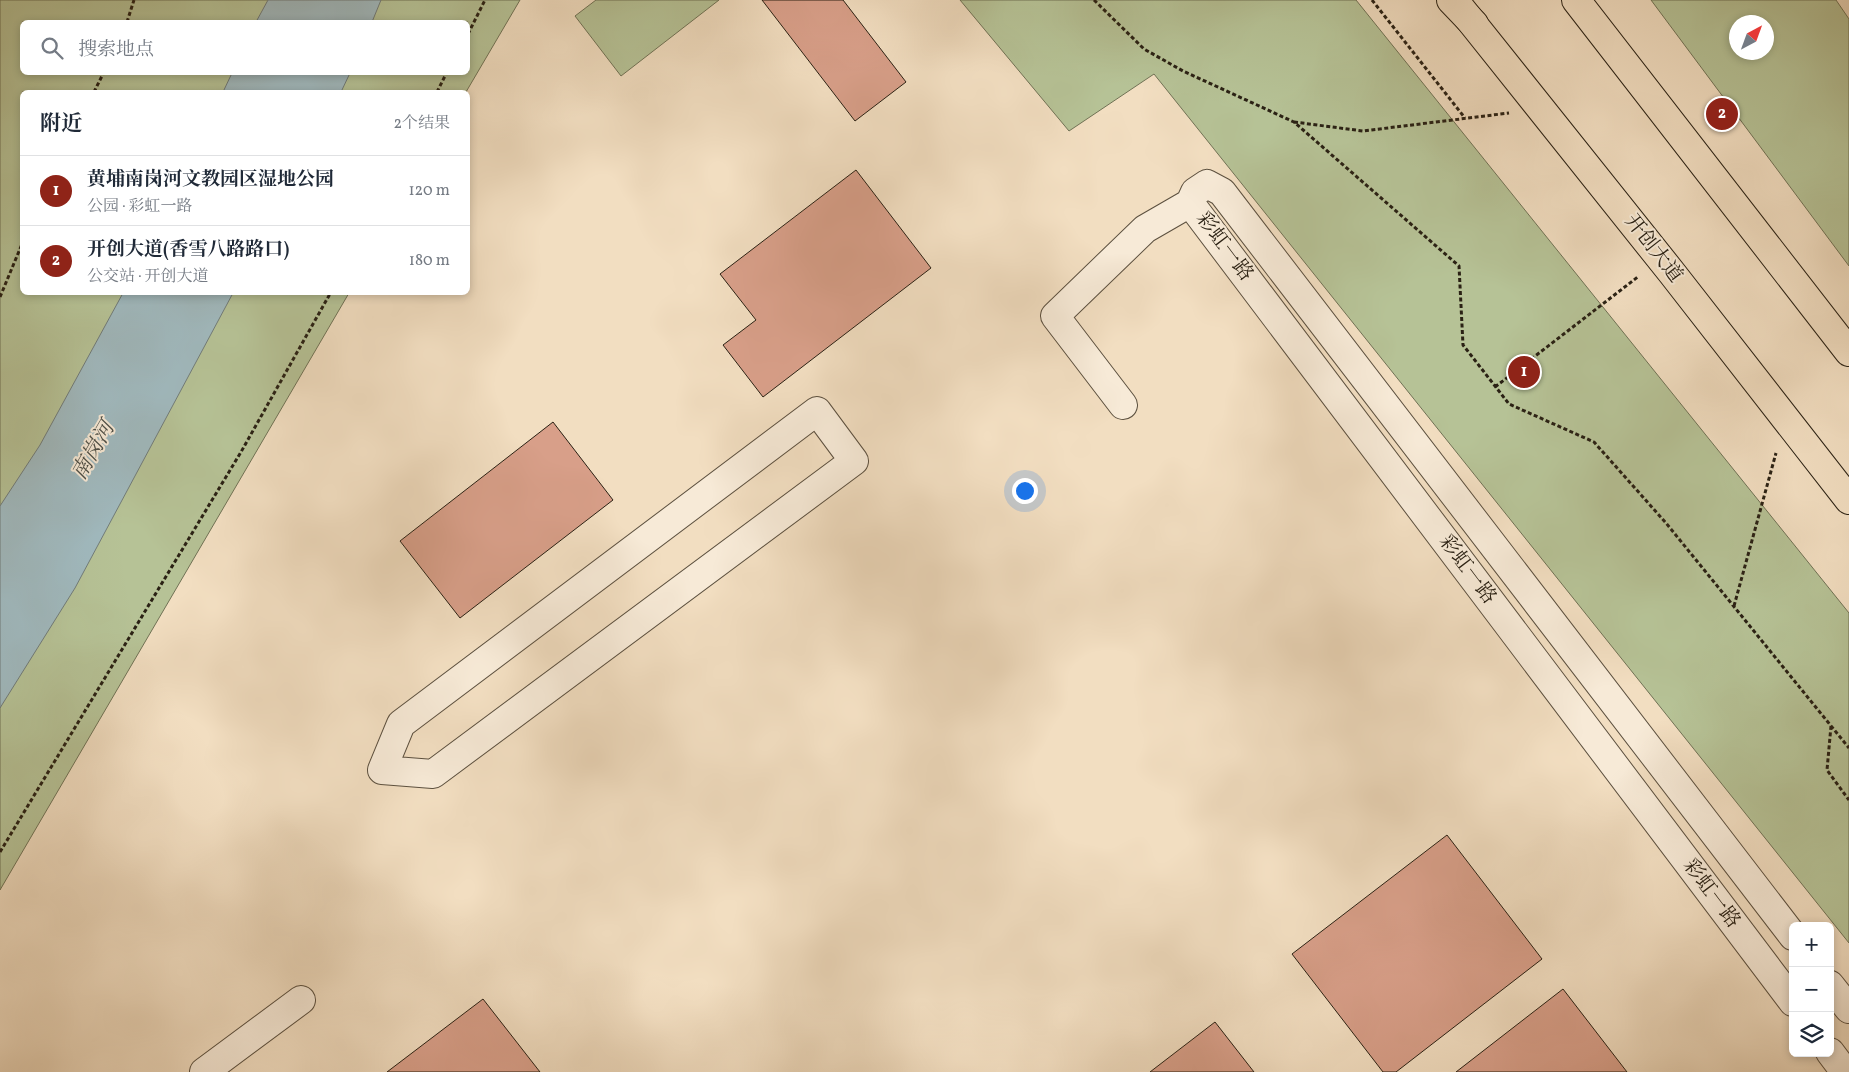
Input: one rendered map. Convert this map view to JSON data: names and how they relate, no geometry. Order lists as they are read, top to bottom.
{
  "streets": {
    "main road": ["开创大道"],
    "street": ["彩虹一路"]
  },
  "water": ["南岗河"],
  "north": "top right",
  "page": {
    "search": "搜索地点",
    "heading": ["附近", "2个结果"],
    "pins": ["2", "1"],
    "list": [
      {
        "mark": "1",
        "name": "黄埔南岗河文教园区湿地公园",
        "note": "公园 · 彩虹一路",
        "value": "120 m"
      },
      {
        "mark": "2",
        "name": "开创大道(香雪八路路口)",
        "note": "公交站 · 开创大道",
        "value": "180 m"
      }
    ],
    "map_buttons": ["+", "−"]
  }
}
